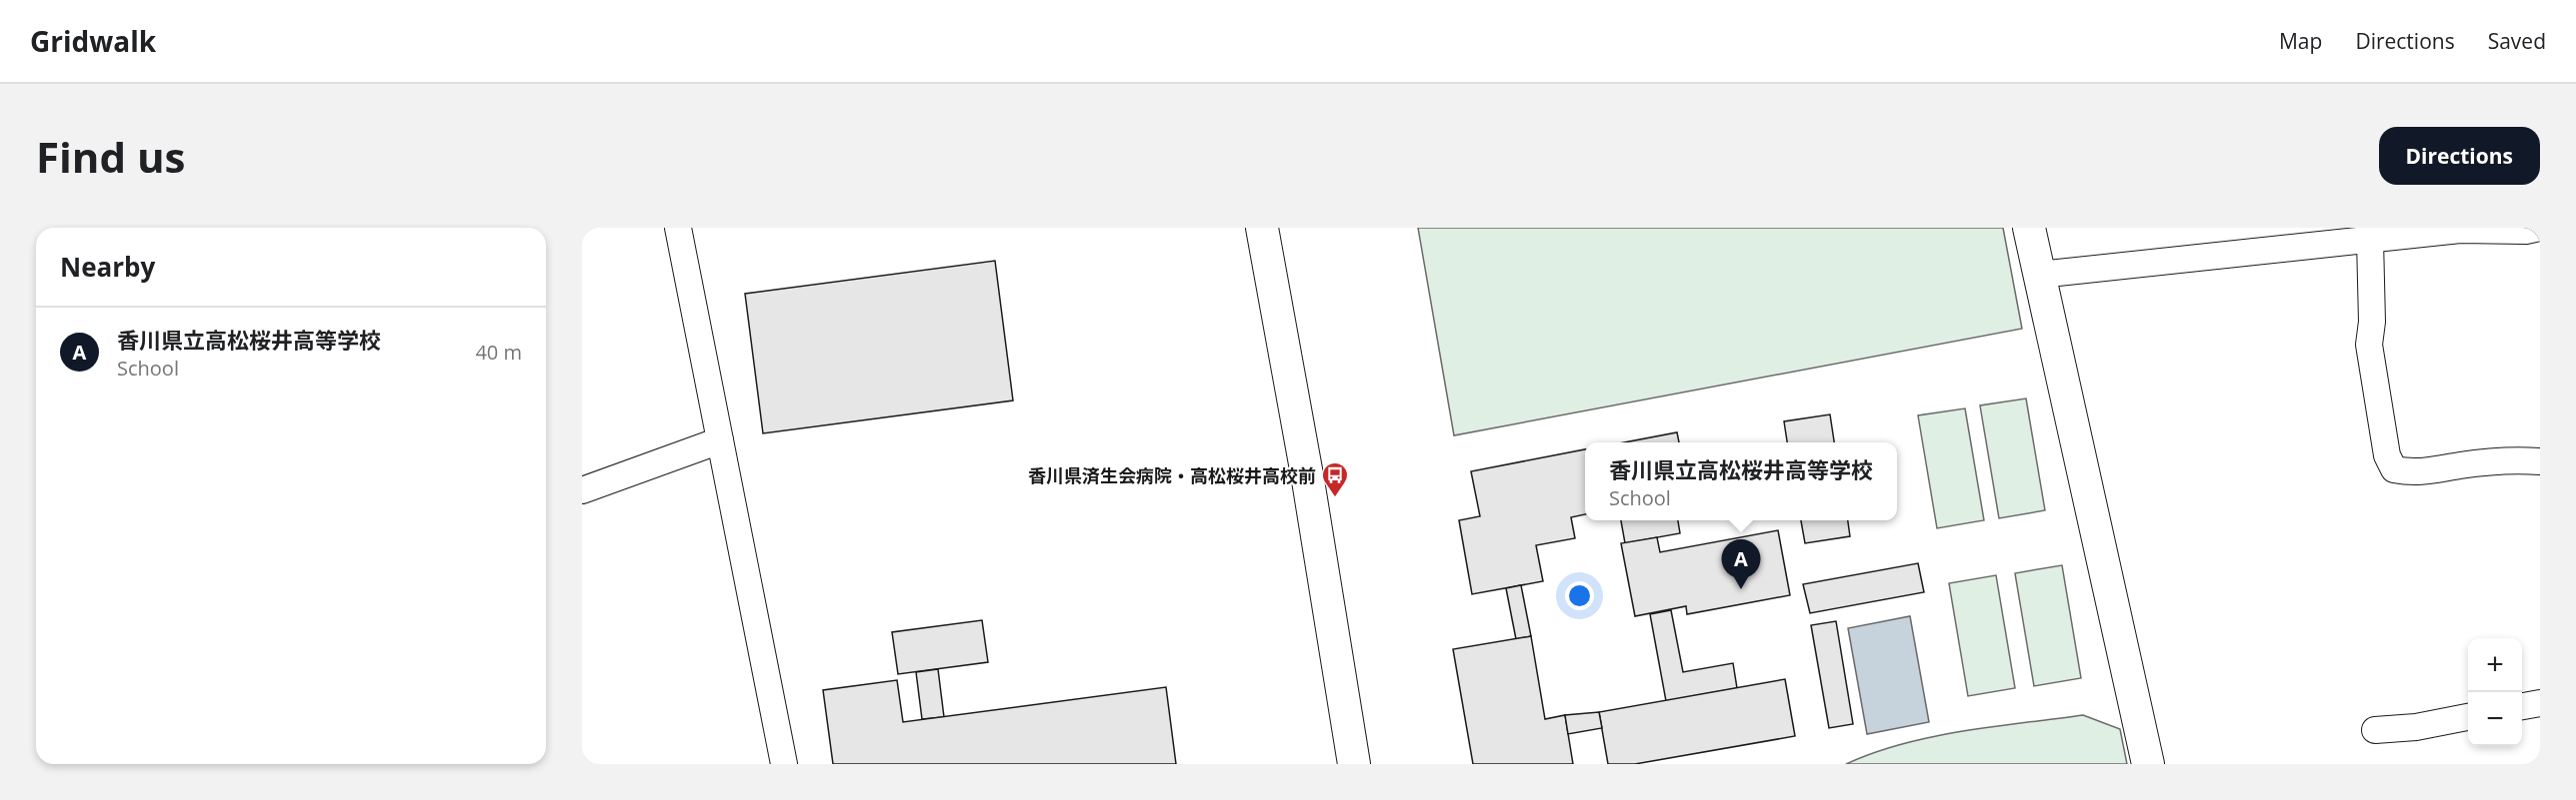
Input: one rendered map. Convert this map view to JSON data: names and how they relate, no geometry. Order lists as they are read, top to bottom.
{
  "places": {
    "bus stop": ["香川県済生会病院・高松桜井高校前"]
  },
  "page": {
    "header": "Gridwalk",
    "nav": ["Map", "Directions", "Saved"],
    "buttons": "Directions",
    "title": "Find us",
    "heading": "Nearby",
    "list": [
      {
        "mark": "A",
        "name": "香川県立高松桜井高等学校",
        "note": "School",
        "value": "40 m"
      }
    ],
    "popup": ["香川県立高松桜井高等学校", "School"],
    "pins": "A",
    "map_buttons": ["+", "−"]
  }
}
